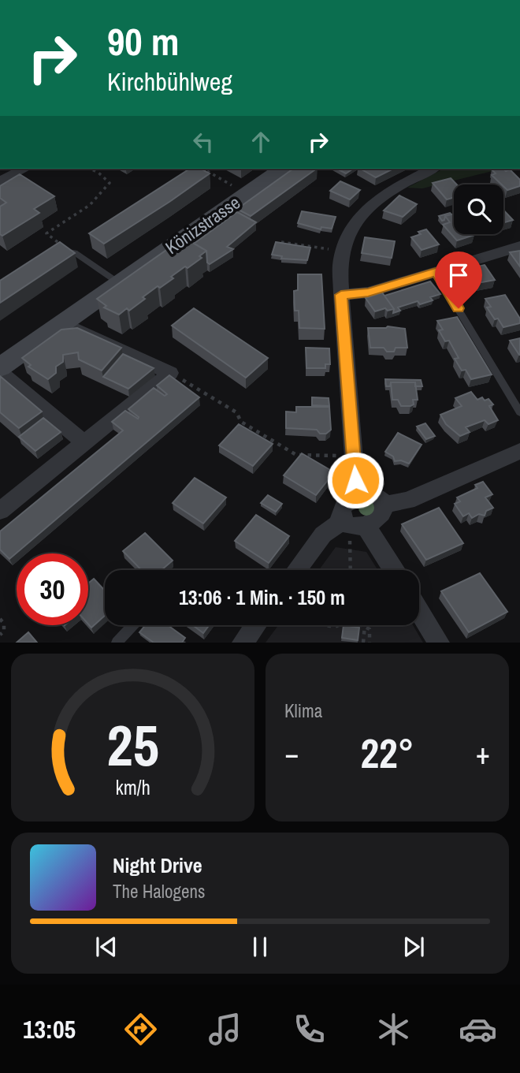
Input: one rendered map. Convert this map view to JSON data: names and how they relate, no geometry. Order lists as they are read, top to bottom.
{
  "streets": {
    "main road": ["Könizstrasse"]
  },
  "page": {
    "turn": ["90 m", "Kirchbühlweg"],
    "limit": "30",
    "trip": "13:06 · 1 Min. · 150 m",
    "tile": "Klima",
    "heat": ["−", "22°", "+"],
    "song": ["Night Drive", "The Halogens"],
    "tabs": "13:05",
    "gauge": ["25", "km/h"]
  }
}
